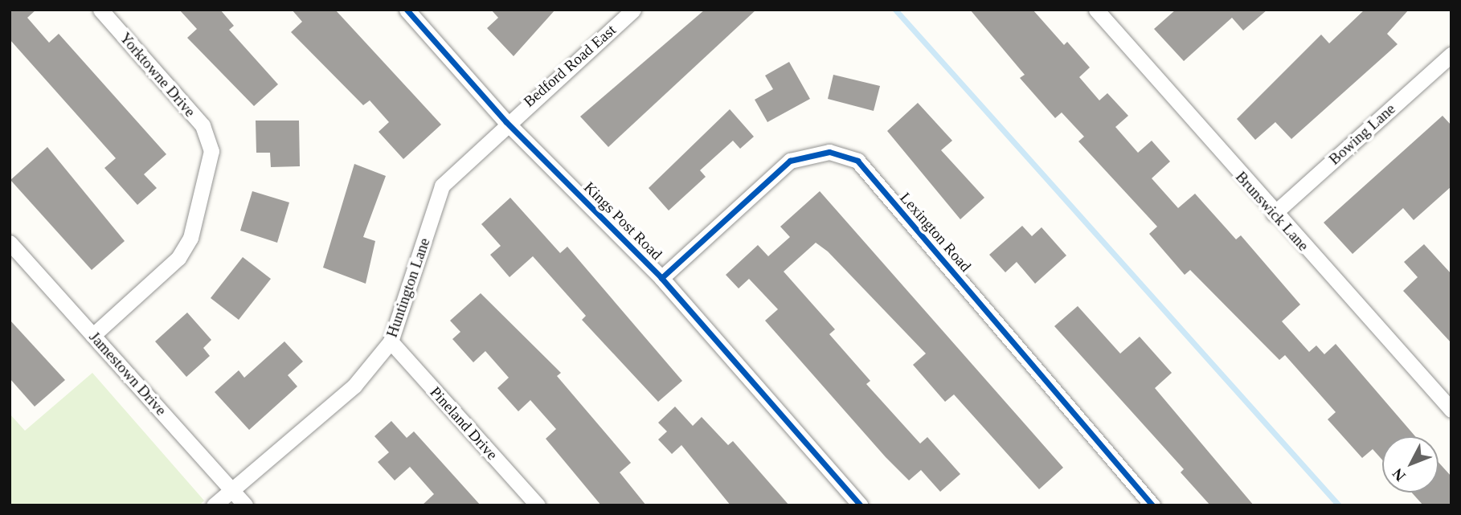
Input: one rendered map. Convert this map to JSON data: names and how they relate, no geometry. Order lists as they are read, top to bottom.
{
  "streets": {
    "street": [
      "Bedford Road East",
      "Yorktowne Drive",
      "Bowing Lane",
      "Brunswick Lane",
      "Kings Post Road",
      "Lexington Road",
      "Huntington Lane",
      "Jamestown Drive",
      "Pineland Drive"
    ]
  },
  "crossings": [
    ["Bedford Road East", "Kings Post Road"],
    ["Bedford Road East", "Huntington Lane"],
    ["Yorktowne Drive", "Jamestown Drive"],
    ["Bowing Lane", "Brunswick Lane"],
    ["Kings Post Road", "Lexington Road"],
    ["Kings Post Road", "Huntington Lane"],
    ["Huntington Lane", "Jamestown Drive"],
    ["Huntington Lane", "Pineland Drive"]
  ],
  "north": "bottom left"
}
